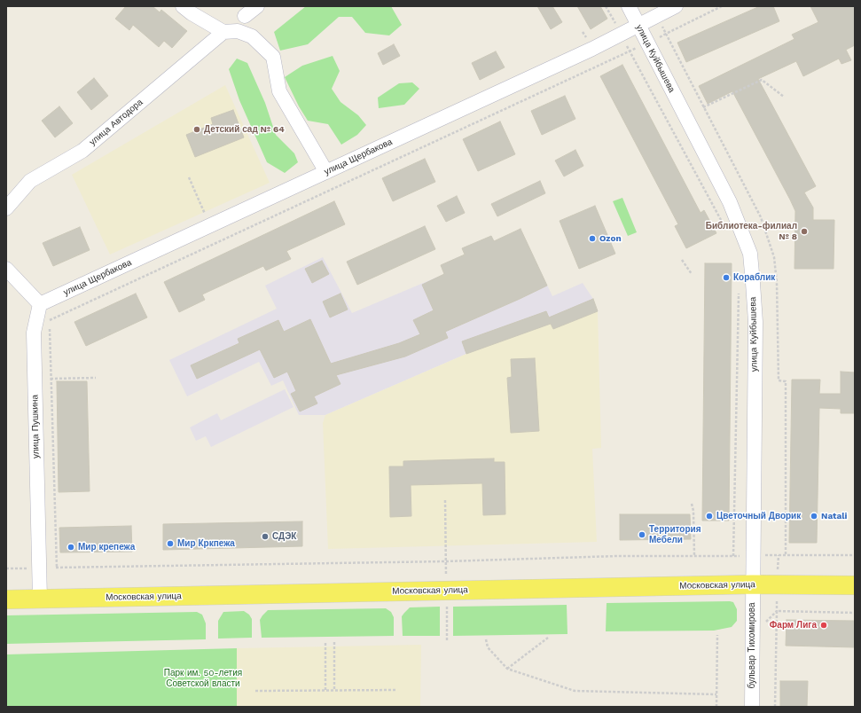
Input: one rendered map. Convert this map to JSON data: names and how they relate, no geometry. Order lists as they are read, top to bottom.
{
  "streets": {
    "main road": ["Московская улица"],
    "street": [
      "улица Куйбышева",
      "улица Автодора",
      "улица Щербакова",
      "улица Пушкина",
      "бульвар Тихомирова"
    ]
  },
  "crossings": [
    ["улица Куйбышева", "улица Щербакова"],
    ["улица Куйбышева", "Московская улица"],
    ["улица Куйбышева", "бульвар Тихомирова"],
    ["улица Щербакова", "улица Пушкина"],
    ["улица Пушкина", "Московская улица"],
    ["Московская улица", "бульвар Тихомирова"]
  ],
  "parks": ["Парк им. 50-летия Советской власти"],
  "places": [
    "Детский сад № 64",
    "Библиотека-филиал № 8",
    "Ozon",
    "Кораблик",
    "Цветочный Дворик",
    "Natali",
    "Территория Мебели",
    "СДЭК",
    "Мир Кркпежа",
    "Мир крепежа",
    "Фарм Лига"
  ]
}
